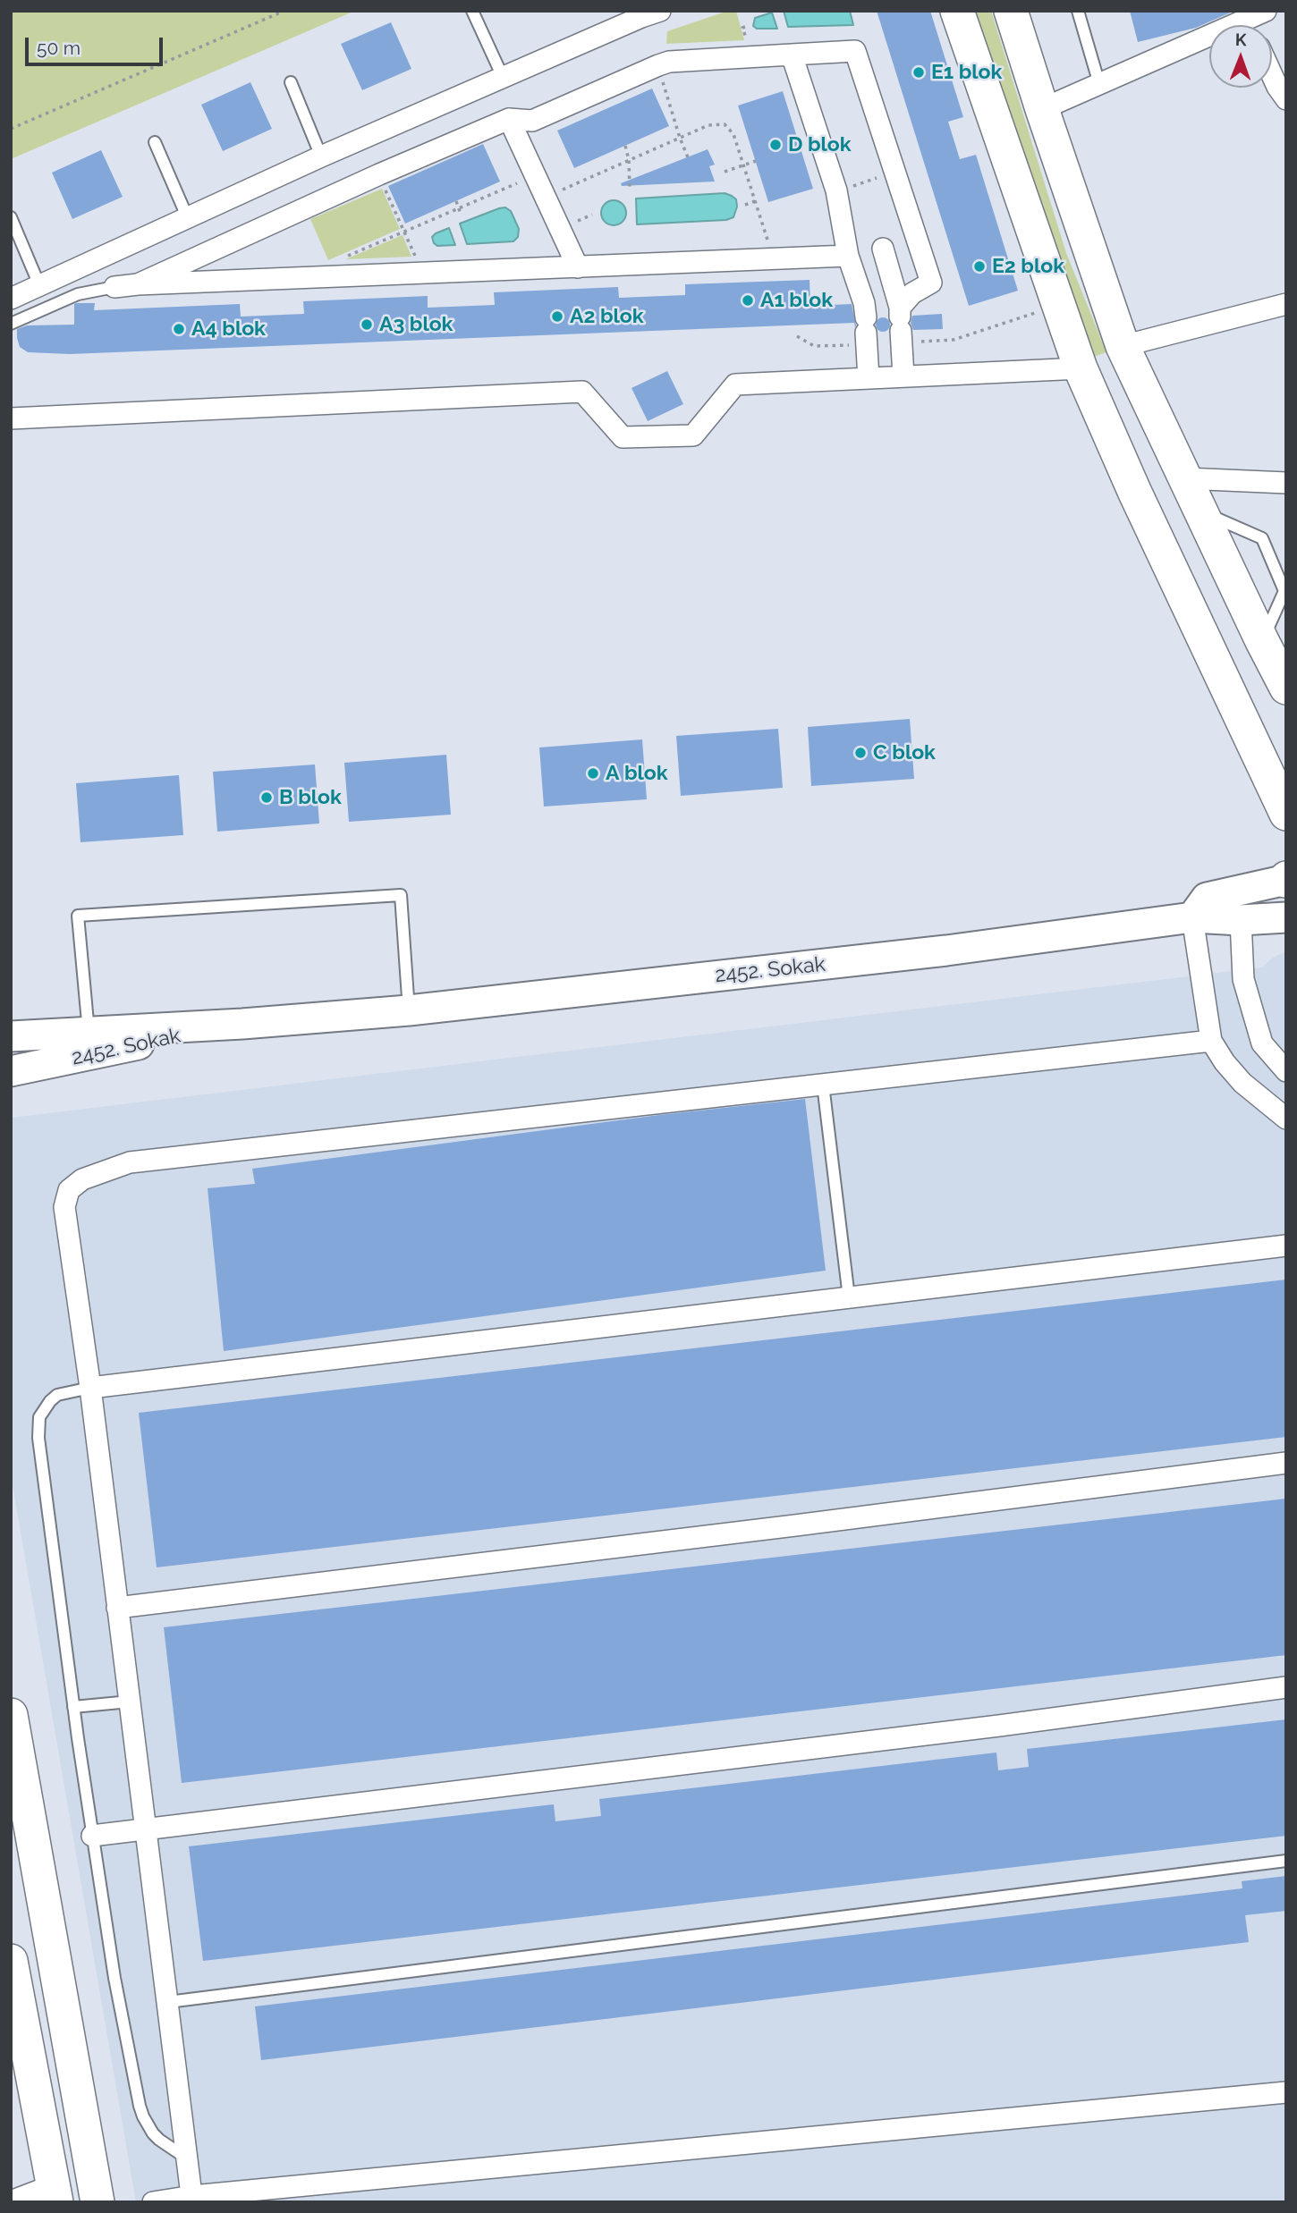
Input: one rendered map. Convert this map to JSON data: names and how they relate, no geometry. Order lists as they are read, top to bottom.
{
  "streets": {
    "main road": ["2452. Sokak"]
  },
  "places": [
    "E1 blok",
    "D blok",
    "E2 blok",
    "A1 blok",
    "A2 blok",
    "A3 blok",
    "A4 blok",
    "C blok",
    "A blok",
    "B blok"
  ],
  "scale_bar": "50 m",
  "north": "top"
}
